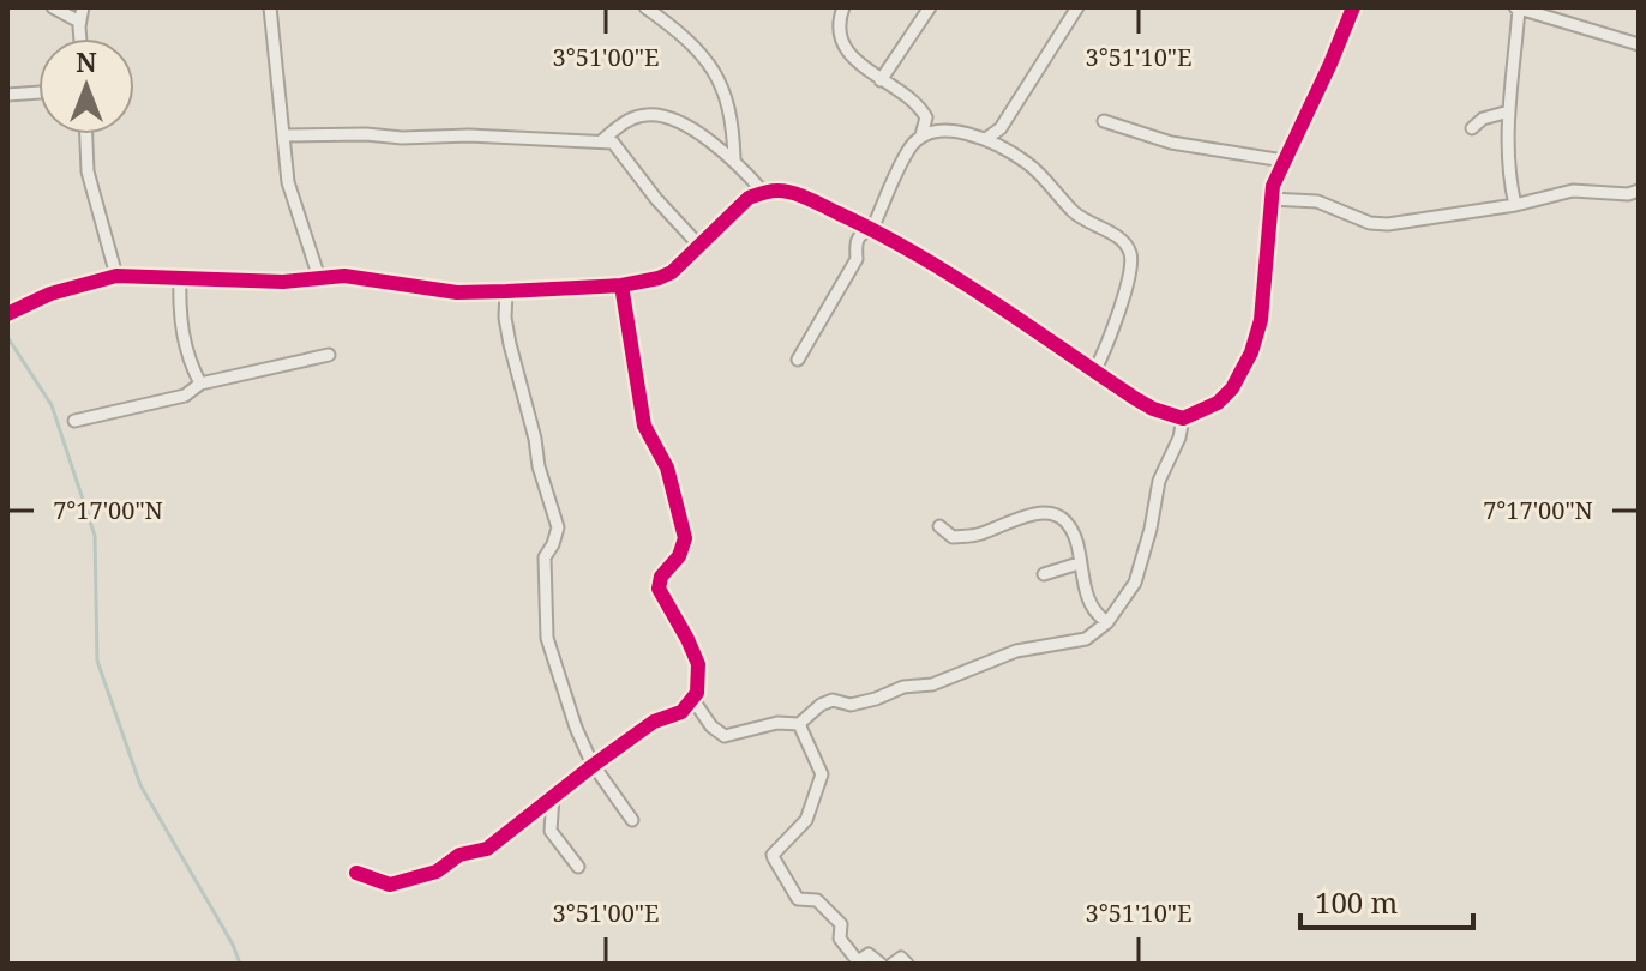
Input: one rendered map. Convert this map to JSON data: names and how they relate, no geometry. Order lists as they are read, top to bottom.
{
  "scale_bar": "100 m",
  "north": "top",
  "coordinates": ["3°51'00\"E", "3°51'10\"E", "7°17'00\"N"]
}
